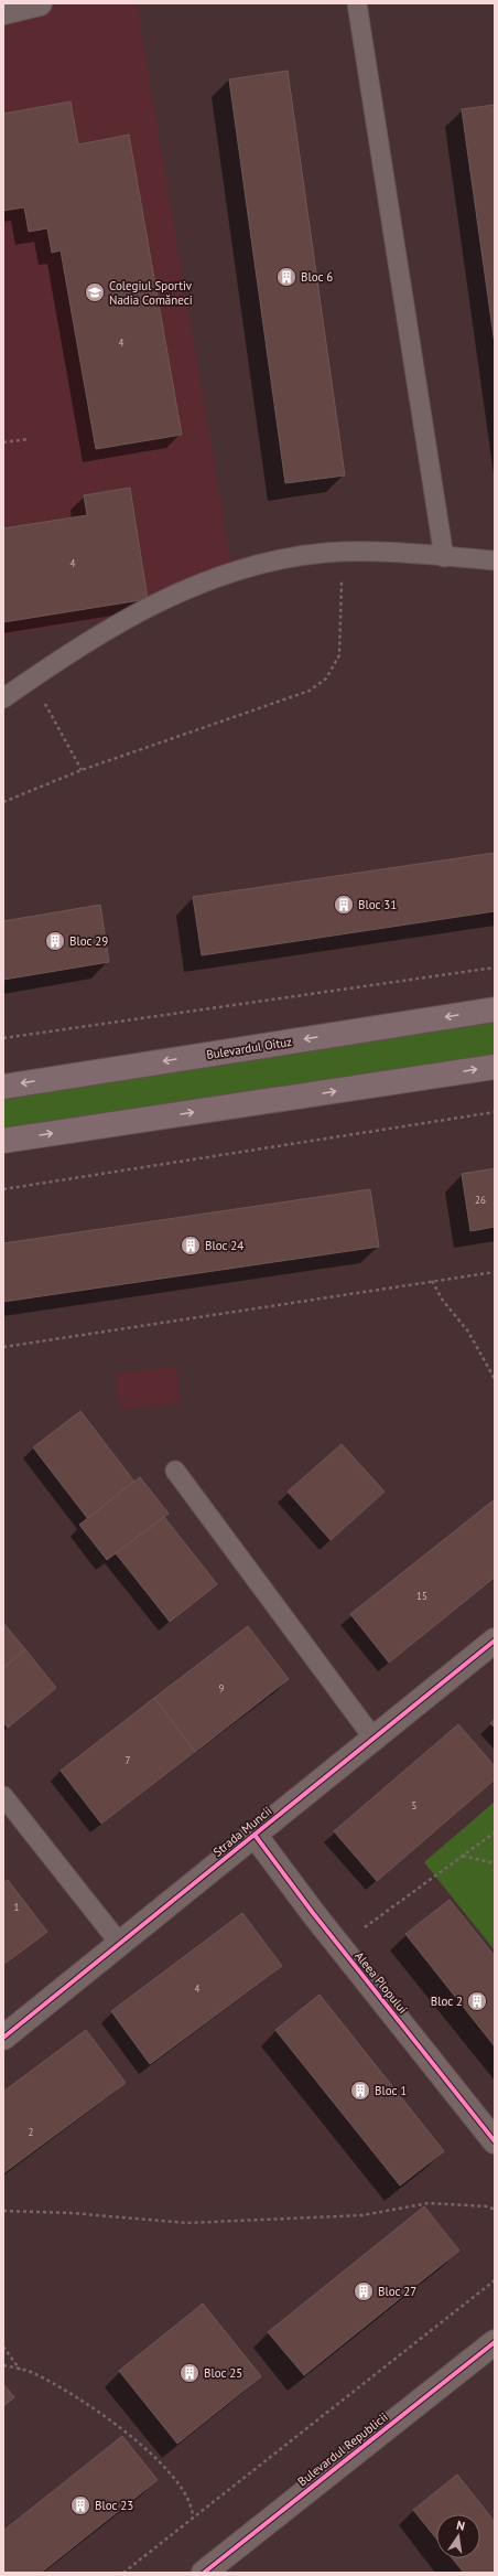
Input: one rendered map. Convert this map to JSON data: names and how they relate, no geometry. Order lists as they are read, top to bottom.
{
  "streets": {
    "main road": ["Bulevardul Oituz"],
    "street": ["Strada Muncii", "Aleea Plopului", "Bulevardul Republicii"]
  },
  "crossings": [
    ["Strada Muncii", "Aleea Plopului"]
  ],
  "places": {
    "building": [
      "Bloc 6",
      "Bloc 31",
      "Bloc 29",
      "Bloc 24",
      "Bloc 2",
      "Bloc 1",
      "Bloc 27",
      "Bloc 25",
      "Bloc 23"
    ],
    "school or university": ["Colegiul Sportiv Nadia Comăneci"]
  },
  "house_numbers": [
    "4",
    "4",
    "26",
    "15",
    "9",
    "7",
    "5",
    "1",
    "4",
    "2"
  ],
  "north": "top"
}
